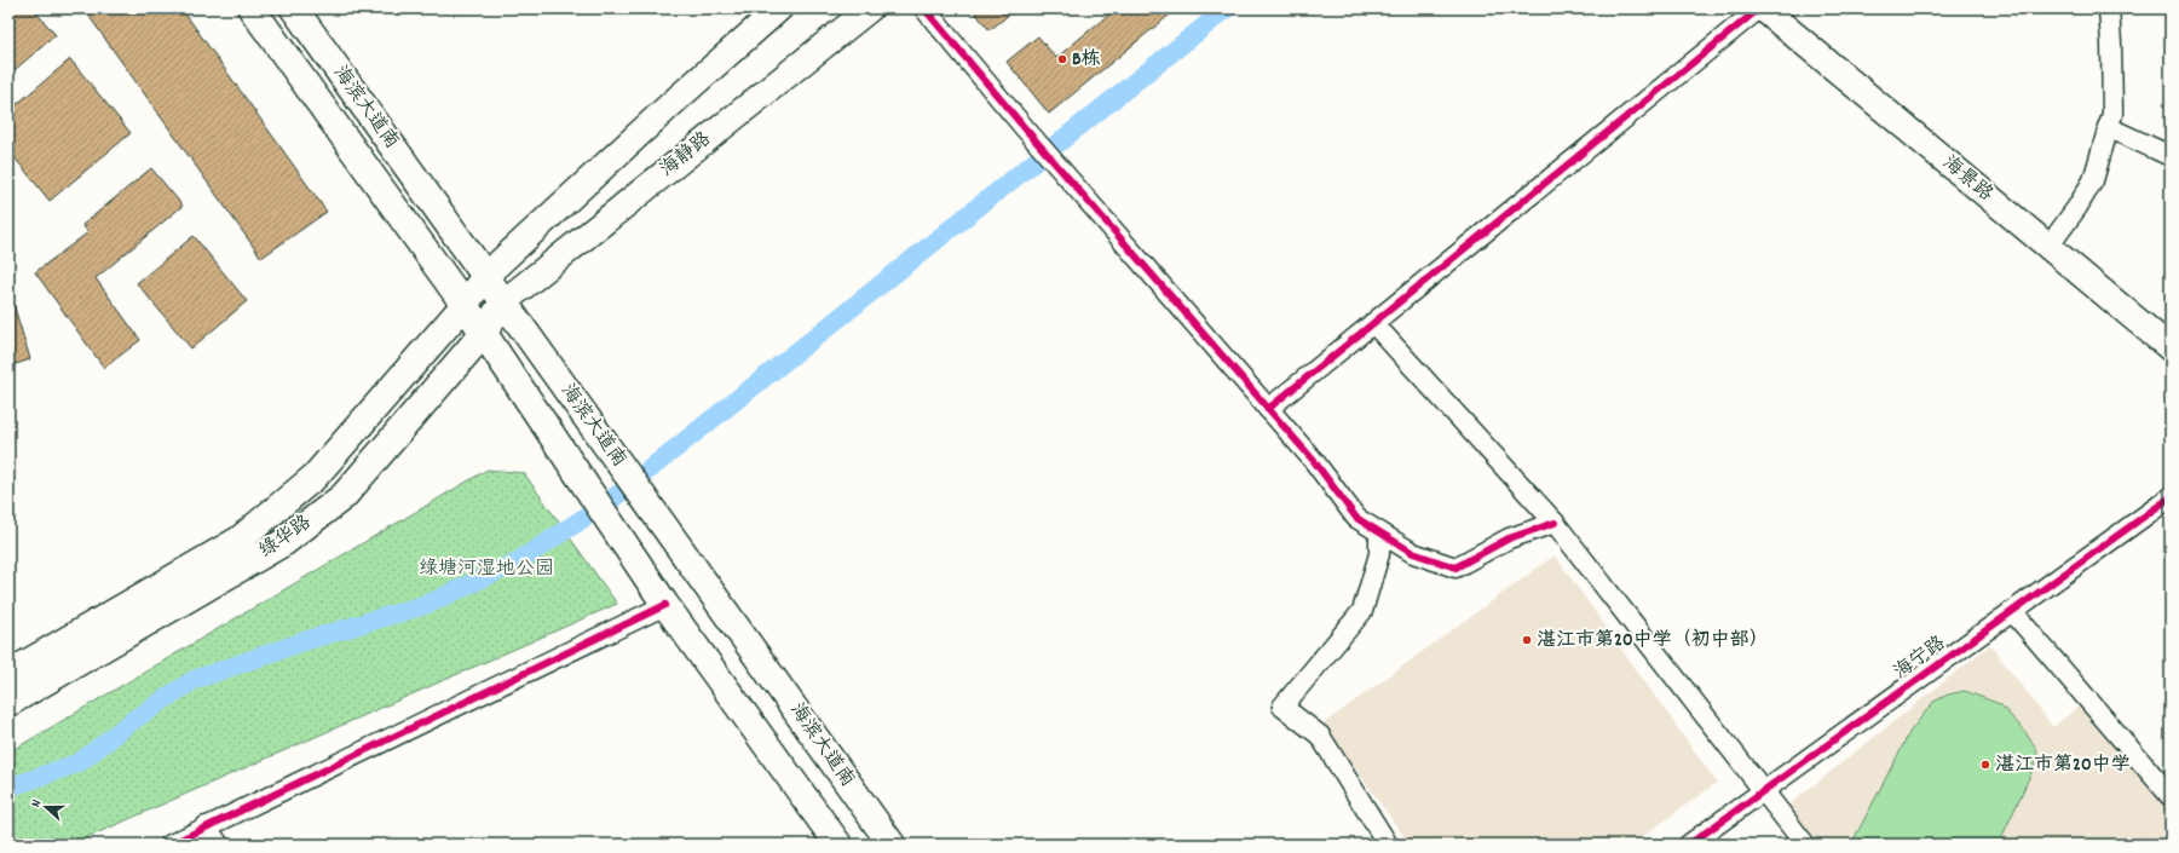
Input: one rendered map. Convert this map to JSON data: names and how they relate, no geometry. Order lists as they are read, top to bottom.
{
  "streets": {
    "main road": ["海滨大道南", "绿华路"],
    "street": ["海静路", "海景路", "海宁路"]
  },
  "crossings": [
    ["海滨大道南", "海静路"],
    ["海滨大道南", "绿华路"],
    ["海静路", "绿华路"]
  ],
  "parks": ["绿塘河湿地公园"],
  "places": ["B栋", "湛江市第20中学（初中部）", "湛江市第20中学"],
  "north": "left"
}
